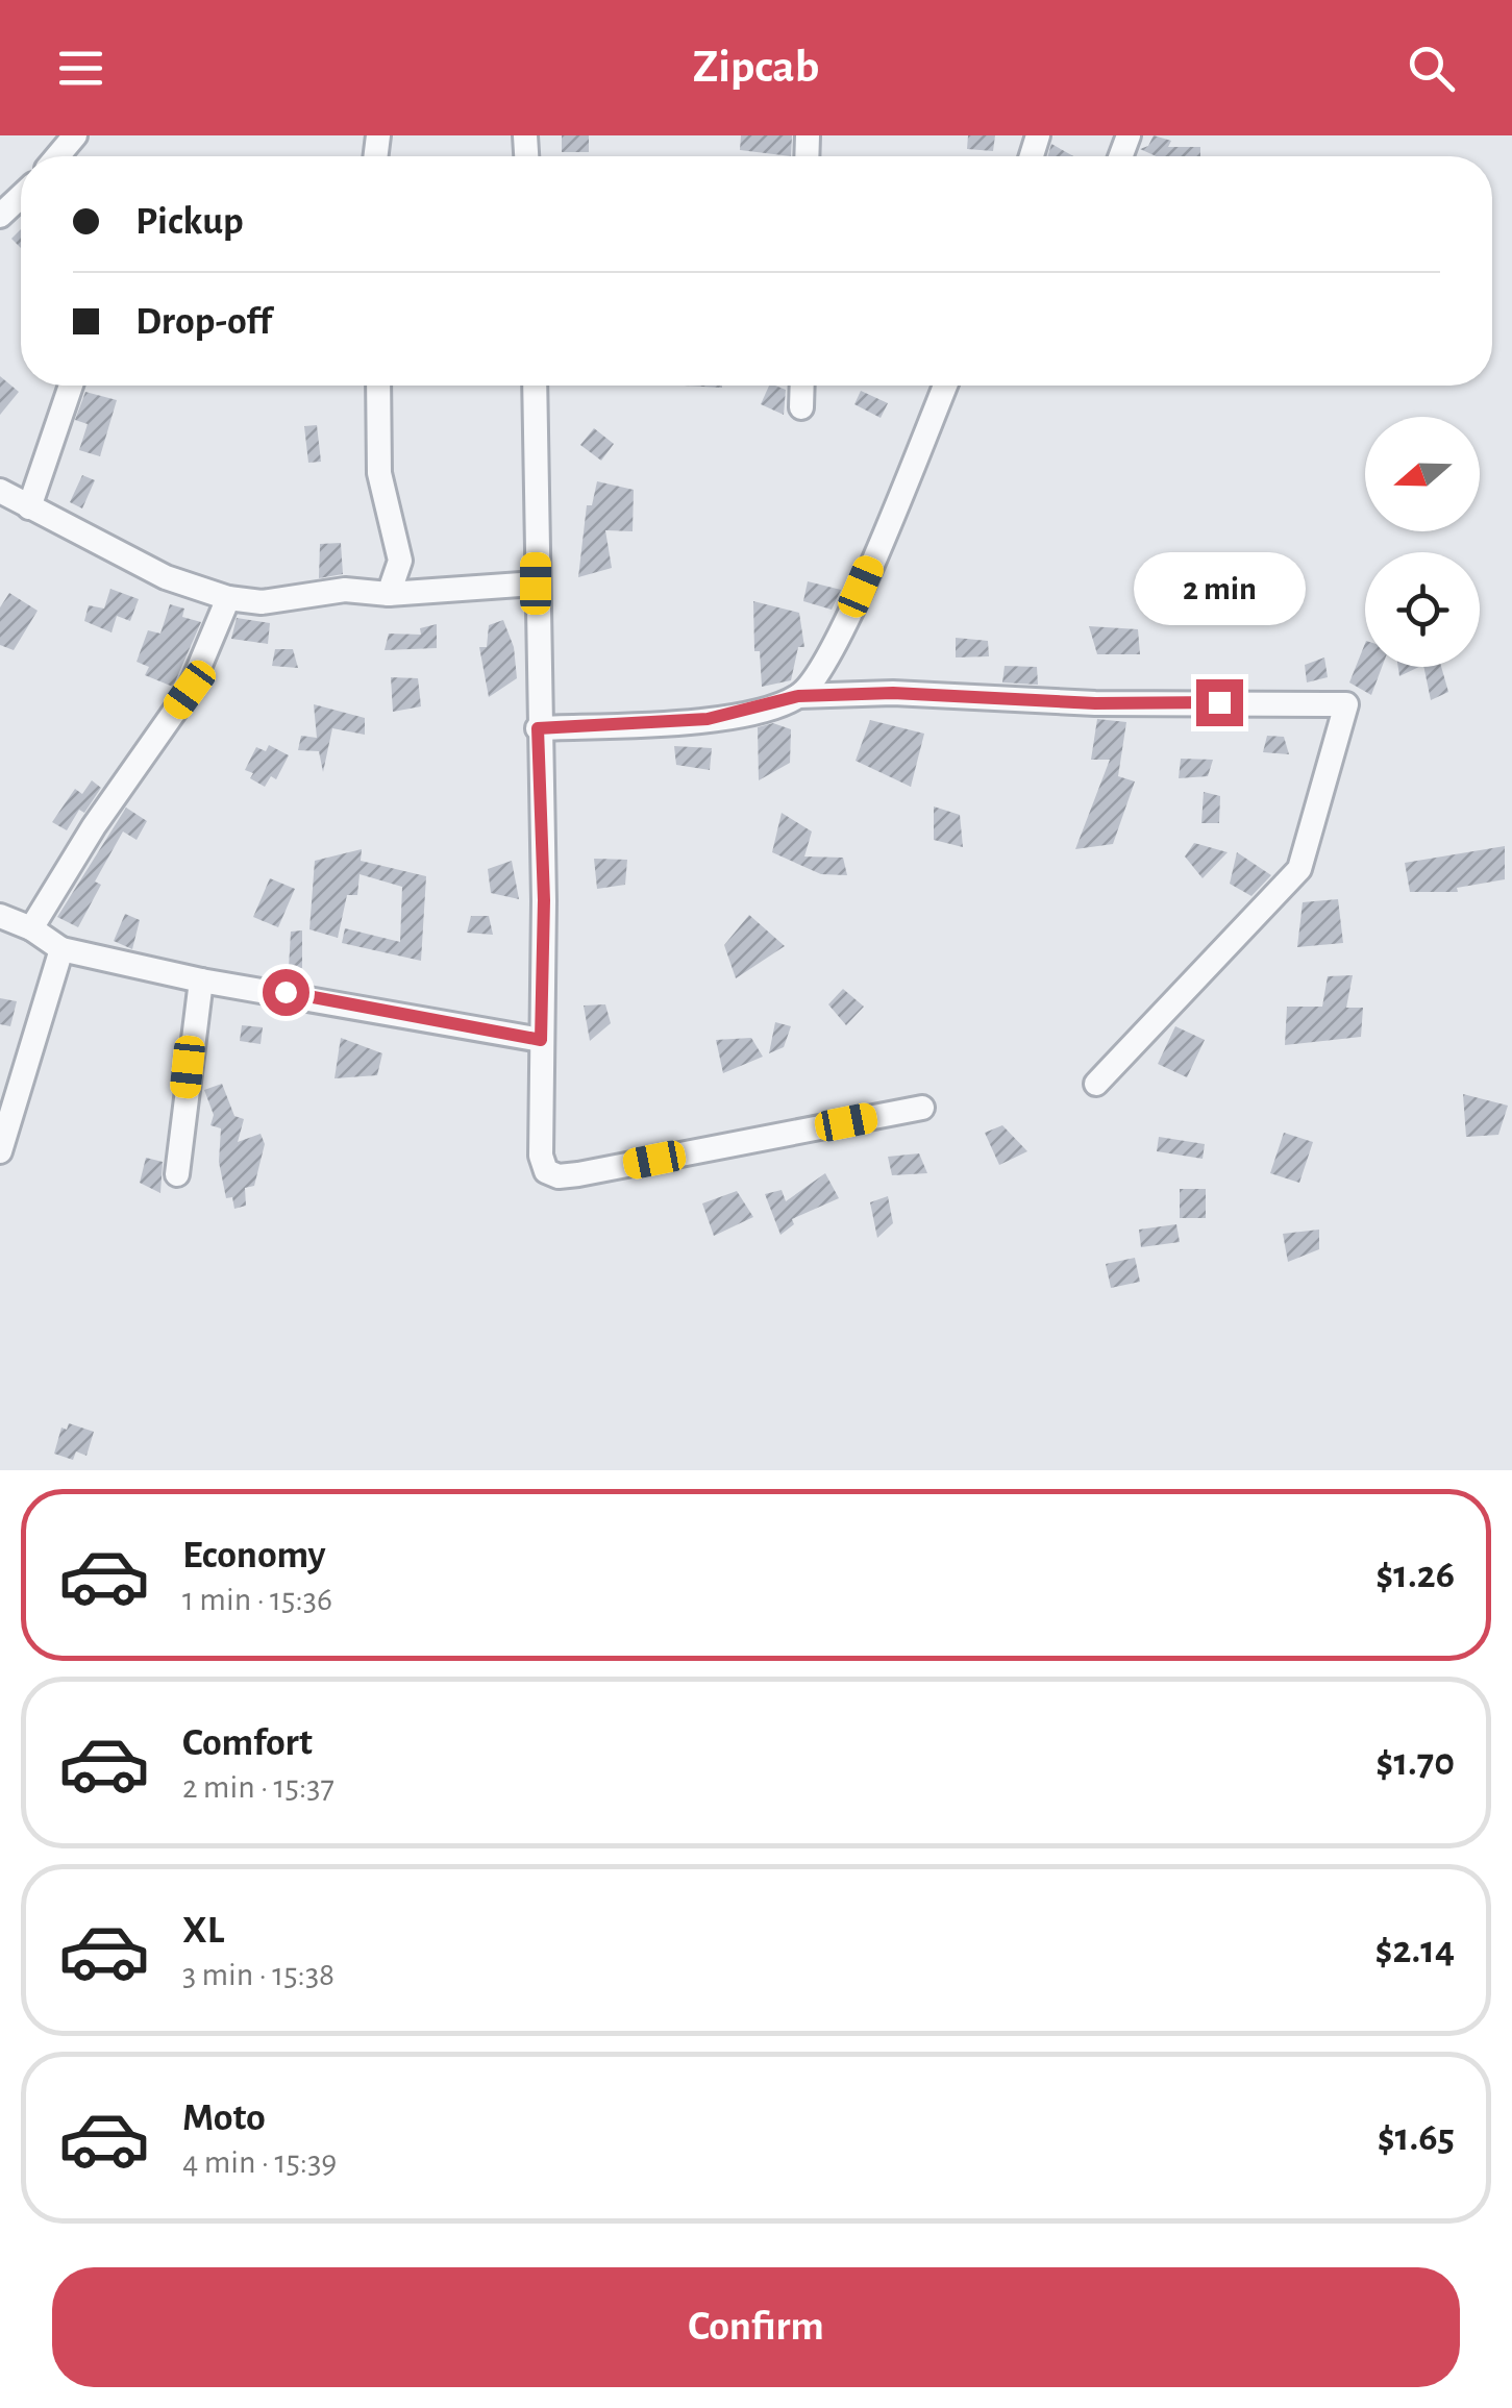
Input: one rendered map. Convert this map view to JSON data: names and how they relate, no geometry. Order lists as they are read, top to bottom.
{
  "north": "left",
  "page": {
    "header": "Zipcab",
    "banner": ["Pickup", "Drop-off"],
    "bubble": "2 min",
    "list": [
      {
        "name": "Economy",
        "note": "1 min · 15:36",
        "value": "$1.26"
      },
      {
        "name": "Comfort",
        "note": "2 min · 15:37",
        "value": "$1.70"
      },
      {
        "name": "XL",
        "note": "3 min · 15:38",
        "value": "$2.14"
      },
      {
        "name": "Moto",
        "note": "4 min · 15:39",
        "value": "$1.65"
      }
    ],
    "buttons": "Confirm"
  }
}
